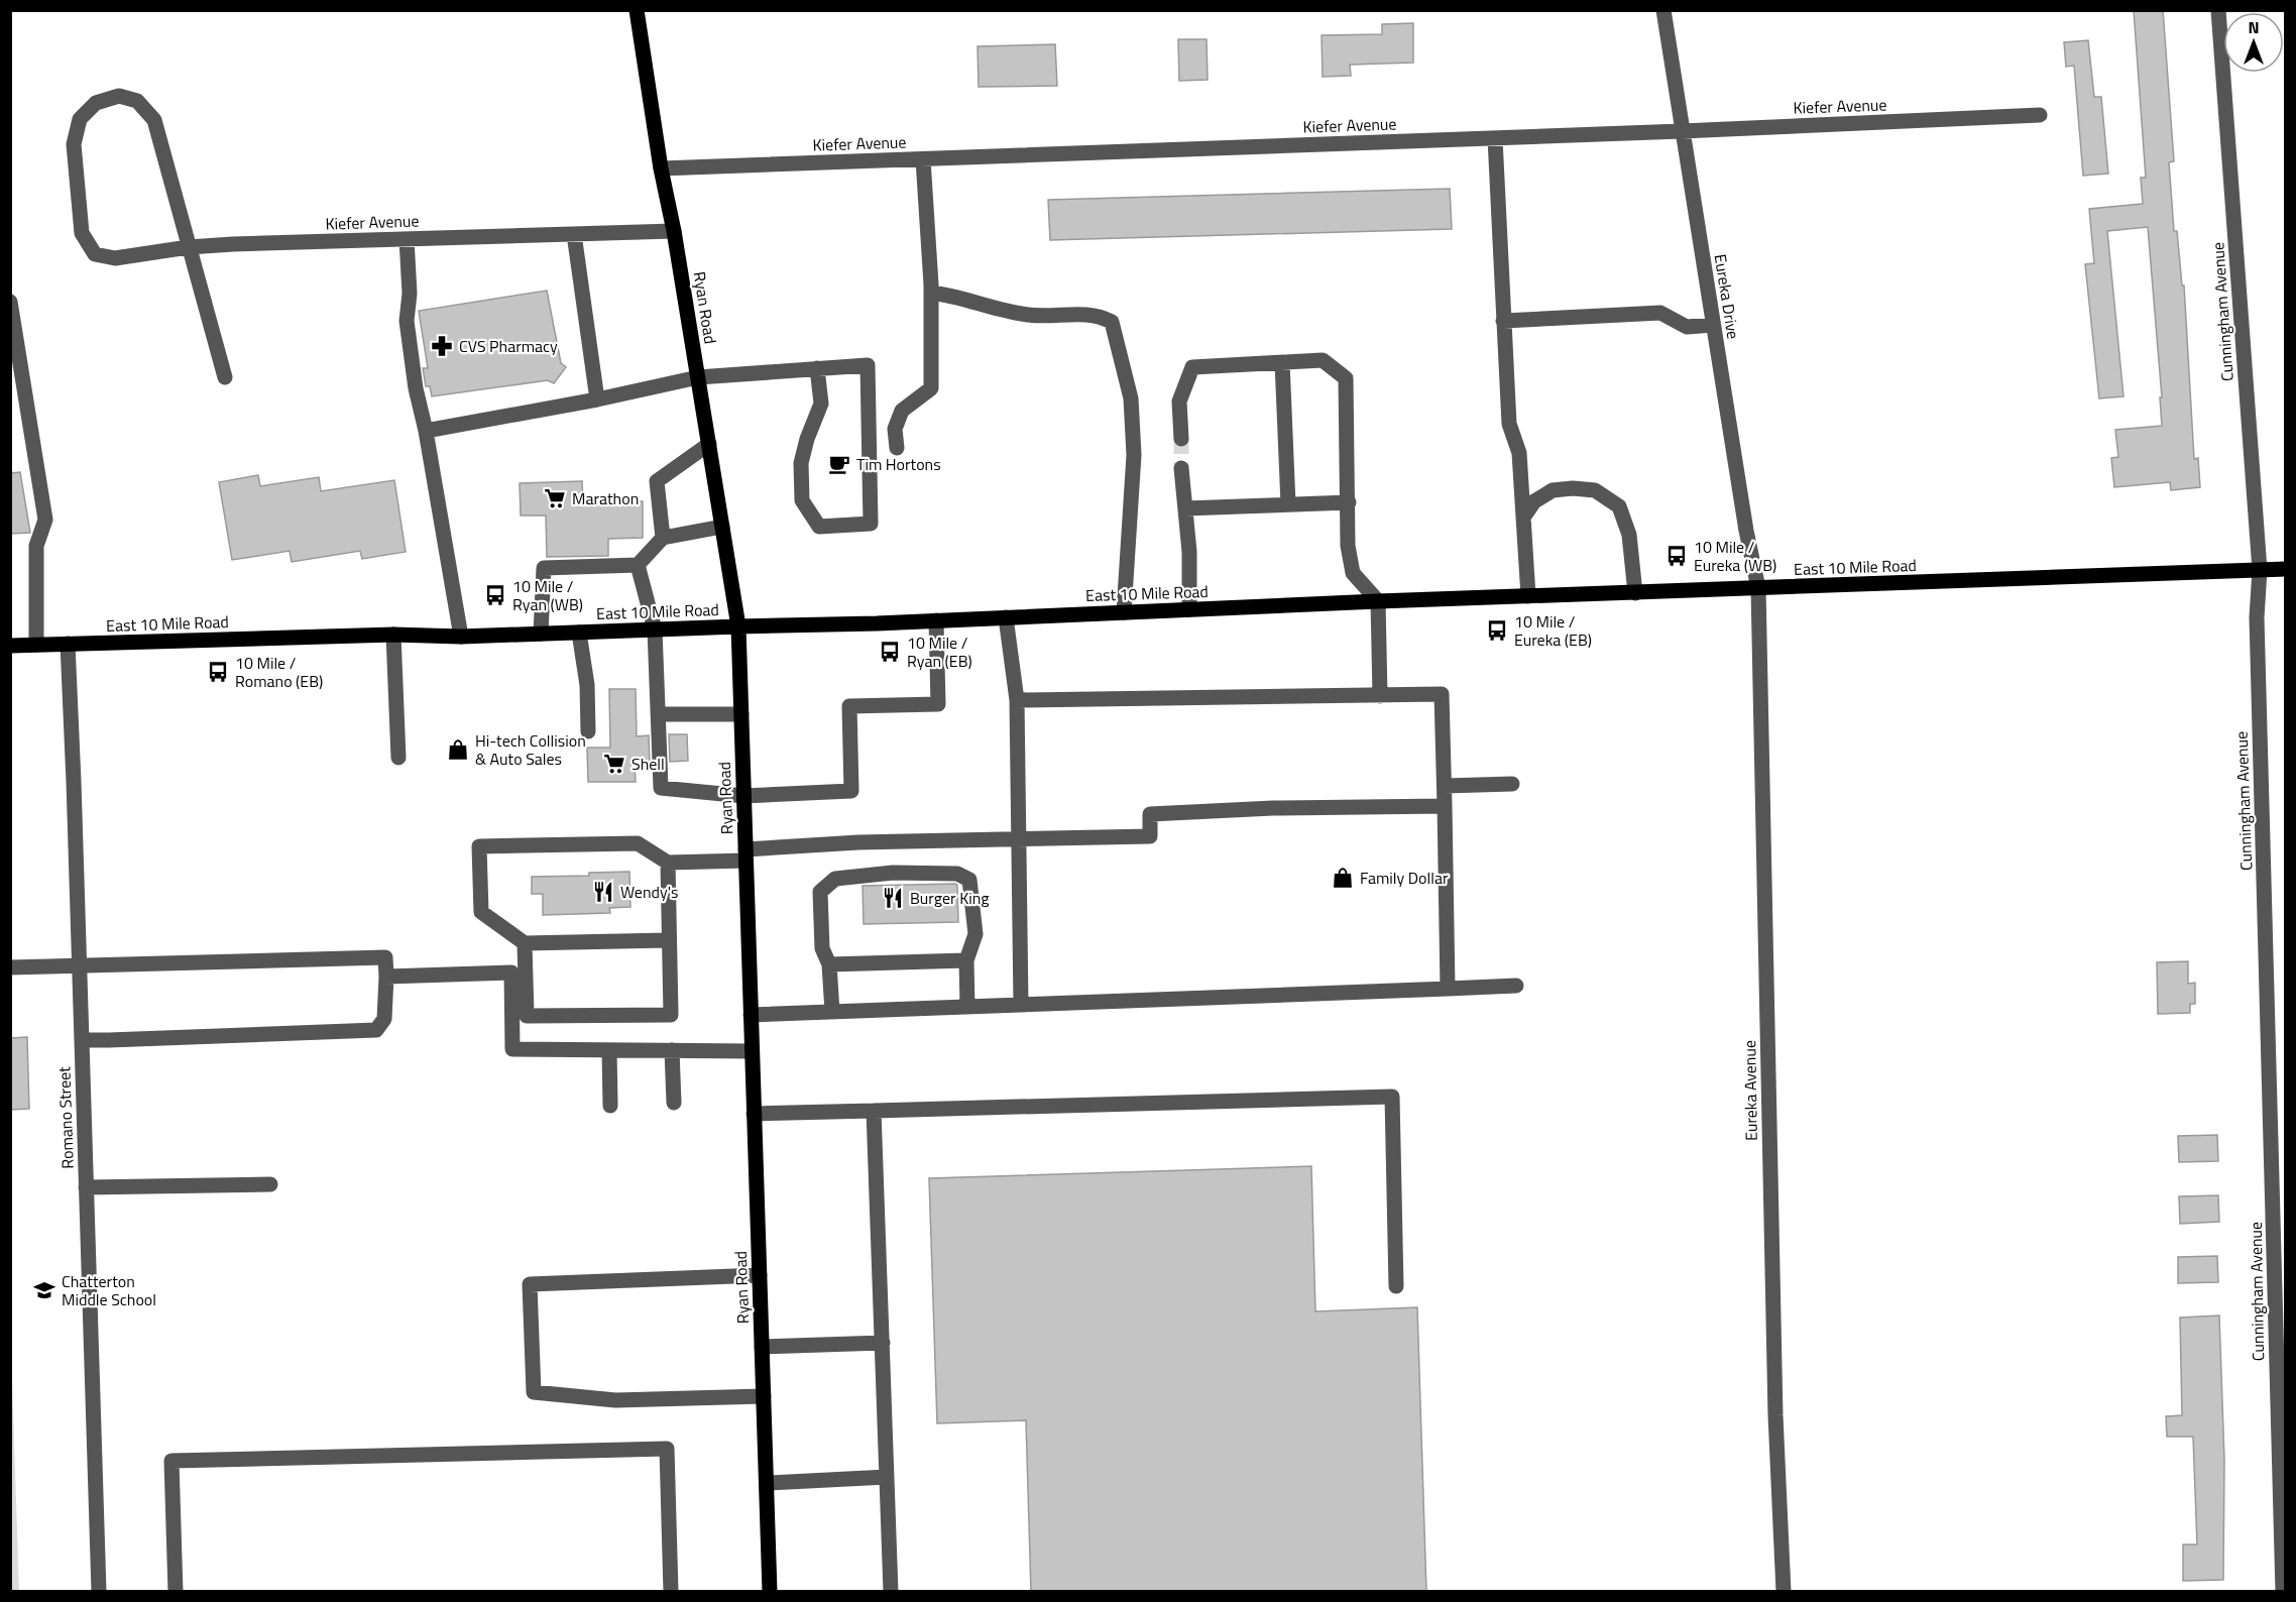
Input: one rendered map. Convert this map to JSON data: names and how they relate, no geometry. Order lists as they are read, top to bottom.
{
  "streets": {
    "main road": ["Ryan Road", "East 10 Mile Road"],
    "street": [
      "Kiefer Avenue",
      "Eureka Drive",
      "Cunningham Avenue",
      "Eureka Avenue",
      "Romano Street"
    ]
  },
  "crossings": [
    ["Kiefer Avenue", "Eureka Drive"],
    ["Kiefer Avenue", "Ryan Road"],
    ["Eureka Drive", "East 10 Mile Road"],
    ["Eureka Drive", "Eureka Avenue"],
    ["Ryan Road", "East 10 Mile Road"],
    ["Cunningham Avenue", "East 10 Mile Road"],
    ["East 10 Mile Road", "Eureka Avenue"],
    ["East 10 Mile Road", "Romano Street"]
  ],
  "places": {
    "pharmacy": ["CVS Pharmacy"],
    "cafe": ["Tim Hortons"],
    "supermarket": ["Marathon", "Shell"],
    "bus stop": [
      "10 Mile / Eureka (WB)",
      "10 Mile / Ryan (WB)",
      "10 Mile / Eureka (EB)",
      "10 Mile / Ryan (EB)",
      "10 Mile / Romano (EB)"
    ],
    "shop": ["Hi-tech Collision & Auto Sales", "Family Dollar"],
    "restaurant": ["Wendy's", "Burger King"],
    "school or university": ["Chatterton Middle School"]
  },
  "north": "top"
}
